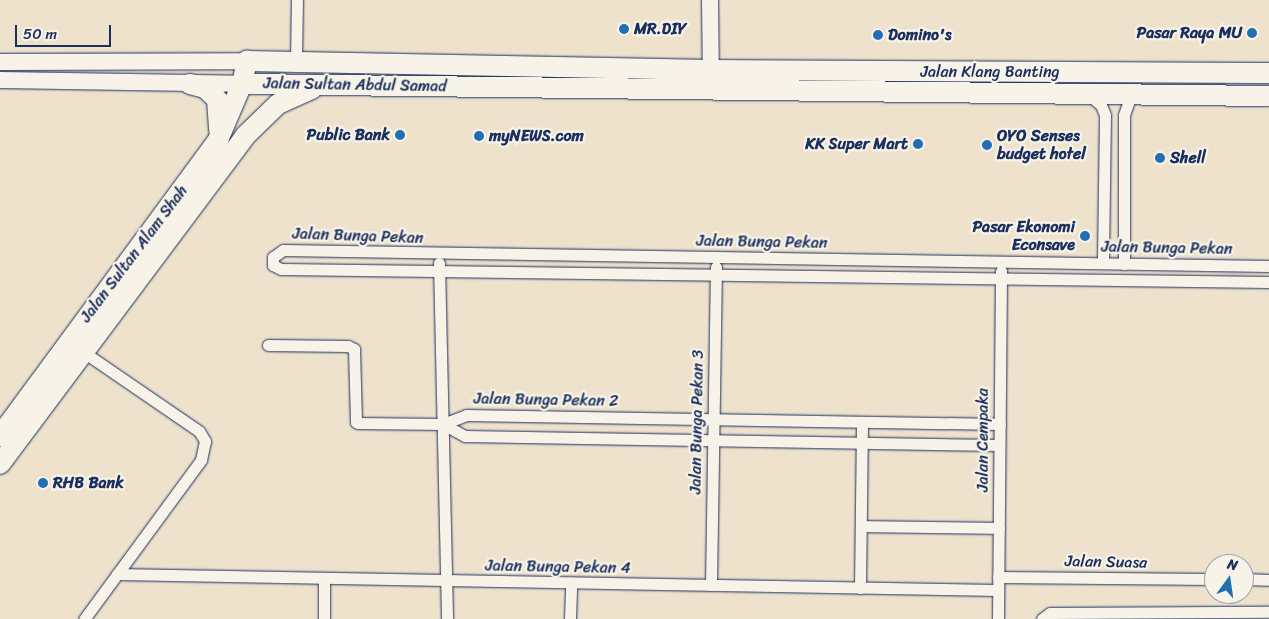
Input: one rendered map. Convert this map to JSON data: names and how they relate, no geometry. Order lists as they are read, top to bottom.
{
  "streets": {
    "highway": ["Jalan Klang Banting", "Jalan Sultan Abdul Samad", "Jalan Sultan Alam Shah"],
    "street": [
      "Jalan Bunga Pekan",
      "Jalan Bunga Pekan 2",
      "Jalan Bunga Pekan 3",
      "Jalan Cempaka",
      "Jalan Suasa",
      "Jalan Bunga Pekan 4"
    ]
  },
  "crossings": [
    ["Jalan Klang Banting", "Jalan Sultan Abdul Samad"],
    ["Jalan Sultan Abdul Samad", "Jalan Sultan Alam Shah"],
    ["Jalan Bunga Pekan", "Jalan Bunga Pekan 3"],
    ["Jalan Bunga Pekan", "Jalan Cempaka"],
    ["Jalan Bunga Pekan 2", "Jalan Bunga Pekan 3"],
    ["Jalan Bunga Pekan 2", "Jalan Cempaka"],
    ["Jalan Bunga Pekan 3", "Jalan Bunga Pekan 4"],
    ["Jalan Cempaka", "Jalan Suasa"],
    ["Jalan Cempaka", "Jalan Bunga Pekan 4"]
  ],
  "places": [
    "MR.DIY",
    "Pasar Raya MU",
    "Domino's",
    "Public Bank",
    "myNEWS.com",
    "KK Super Mart",
    "OYO Senses budget hotel",
    "Shell",
    "Pasar Ekonomi Econsave",
    "RHB Bank"
  ],
  "scale_bar": "50 m",
  "north": "top"
}
